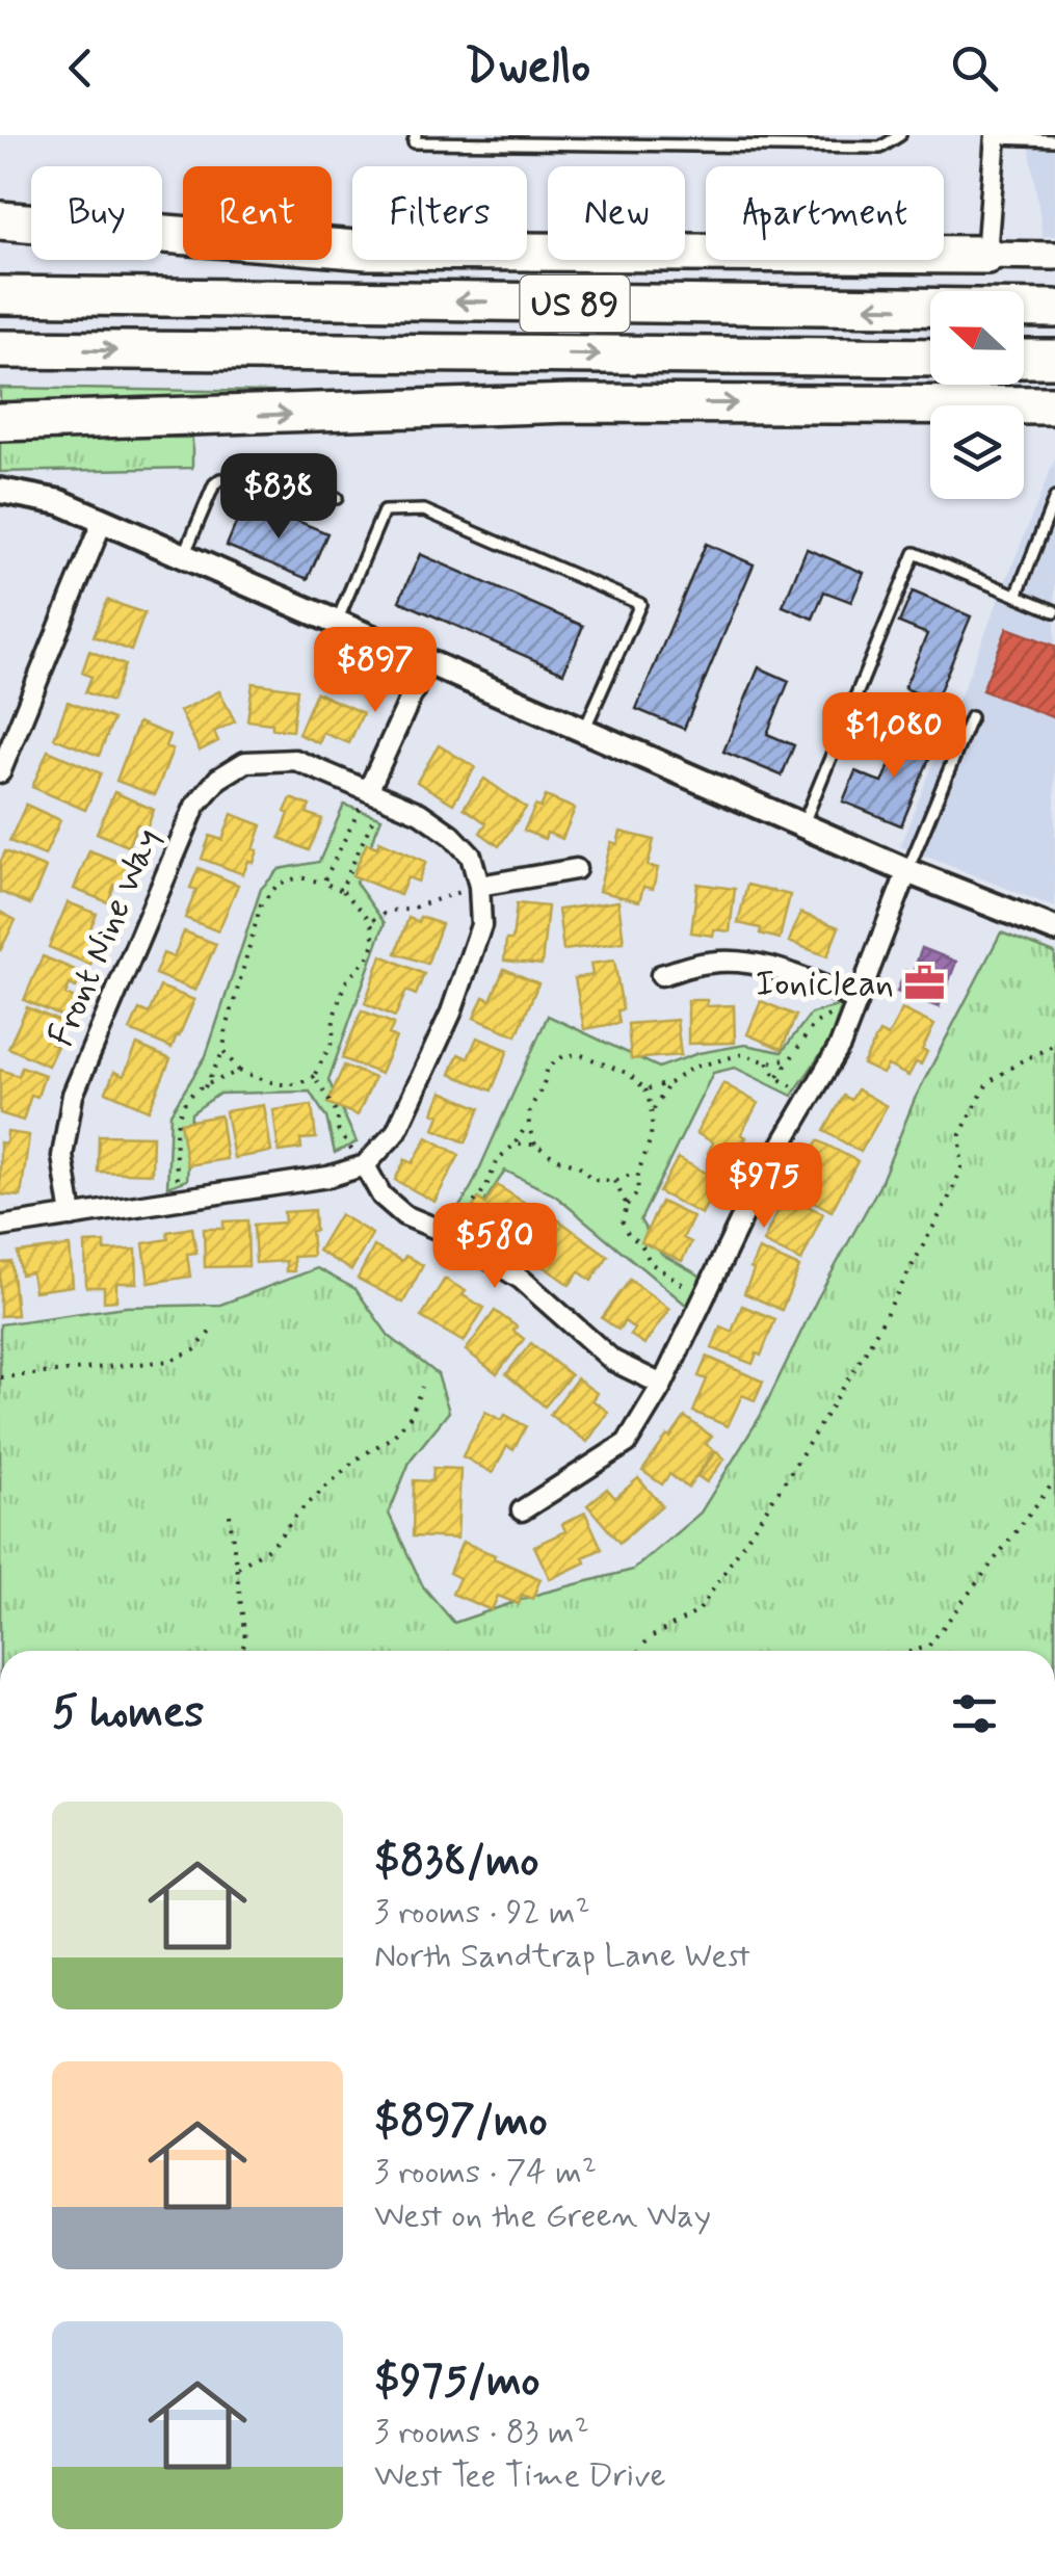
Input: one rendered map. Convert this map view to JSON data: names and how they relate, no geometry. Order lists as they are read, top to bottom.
{
  "streets": {
    "highway": ["US 89"],
    "street": ["Front Nine Way"]
  },
  "places": {
    "office": ["Ioniclean"]
  },
  "north": "left",
  "page": {
    "header": "Dwello",
    "chip": [
      "Buy",
      "Rent",
      "Filters",
      "New",
      "Apartment"
    ],
    "price": [
      "$838",
      "$897",
      "$1,080",
      "$975",
      "$580"
    ],
    "heading": "5 homes",
    "list": [
      {
        "name": "$838/mo",
        "note": "3 rooms · 92 m² · North Sandtrap Lane West"
      },
      {
        "name": "$897/mo",
        "note": "3 rooms · 74 m² · West on the Green Way"
      },
      {
        "name": "$975/mo",
        "note": "3 rooms · 83 m² · West Tee Time Drive"
      }
    ]
  }
}
